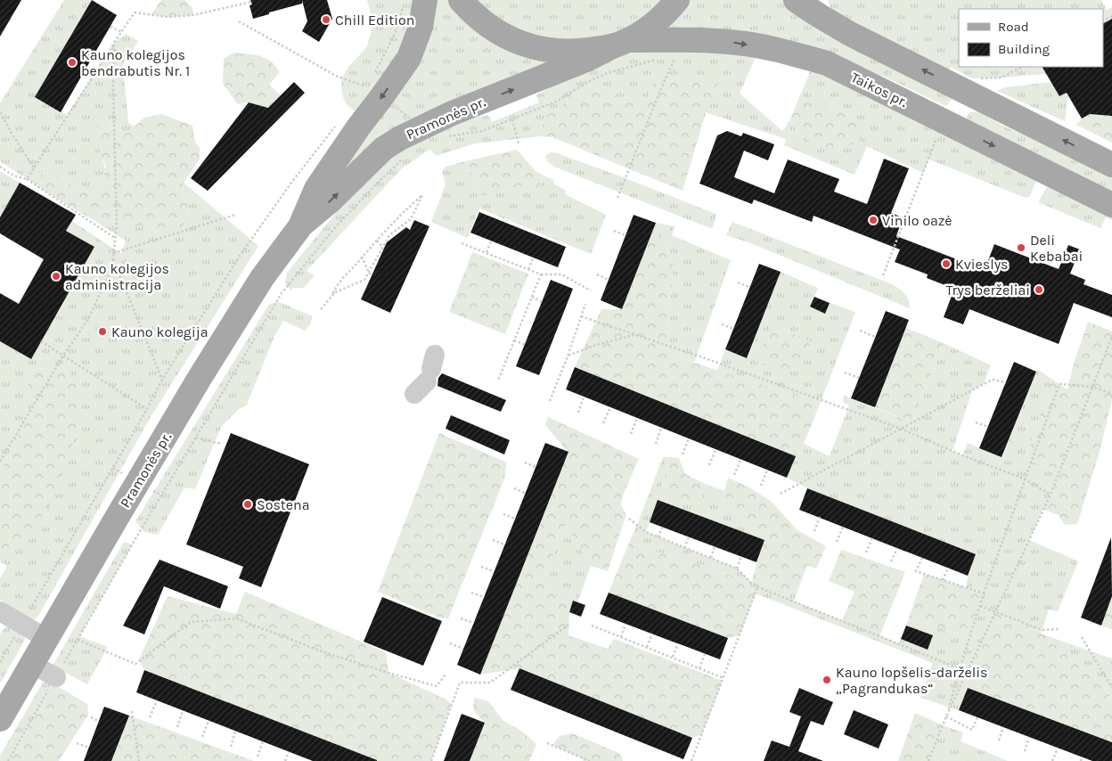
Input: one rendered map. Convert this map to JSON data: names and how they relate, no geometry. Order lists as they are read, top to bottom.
{
  "streets": {
    "main road": ["Taikos pr.", "Pramonės pr."]
  },
  "crossings": [
    ["Taikos pr.", "Pramonės pr."]
  ],
  "places": [
    "Chill Edition",
    "Kauno kolegijos bendrabutis Nr. 1",
    "Vinilo oazė",
    "Deli Kebabai",
    "Kvieslys",
    "Kauno kolegijos administracija",
    "Trys berželiai",
    "Kauno kolegija",
    "Sostena",
    "Kauno lopšelis-darželis „Pagrandukas“"
  ],
  "legend": ["Road", "Building"]
}
